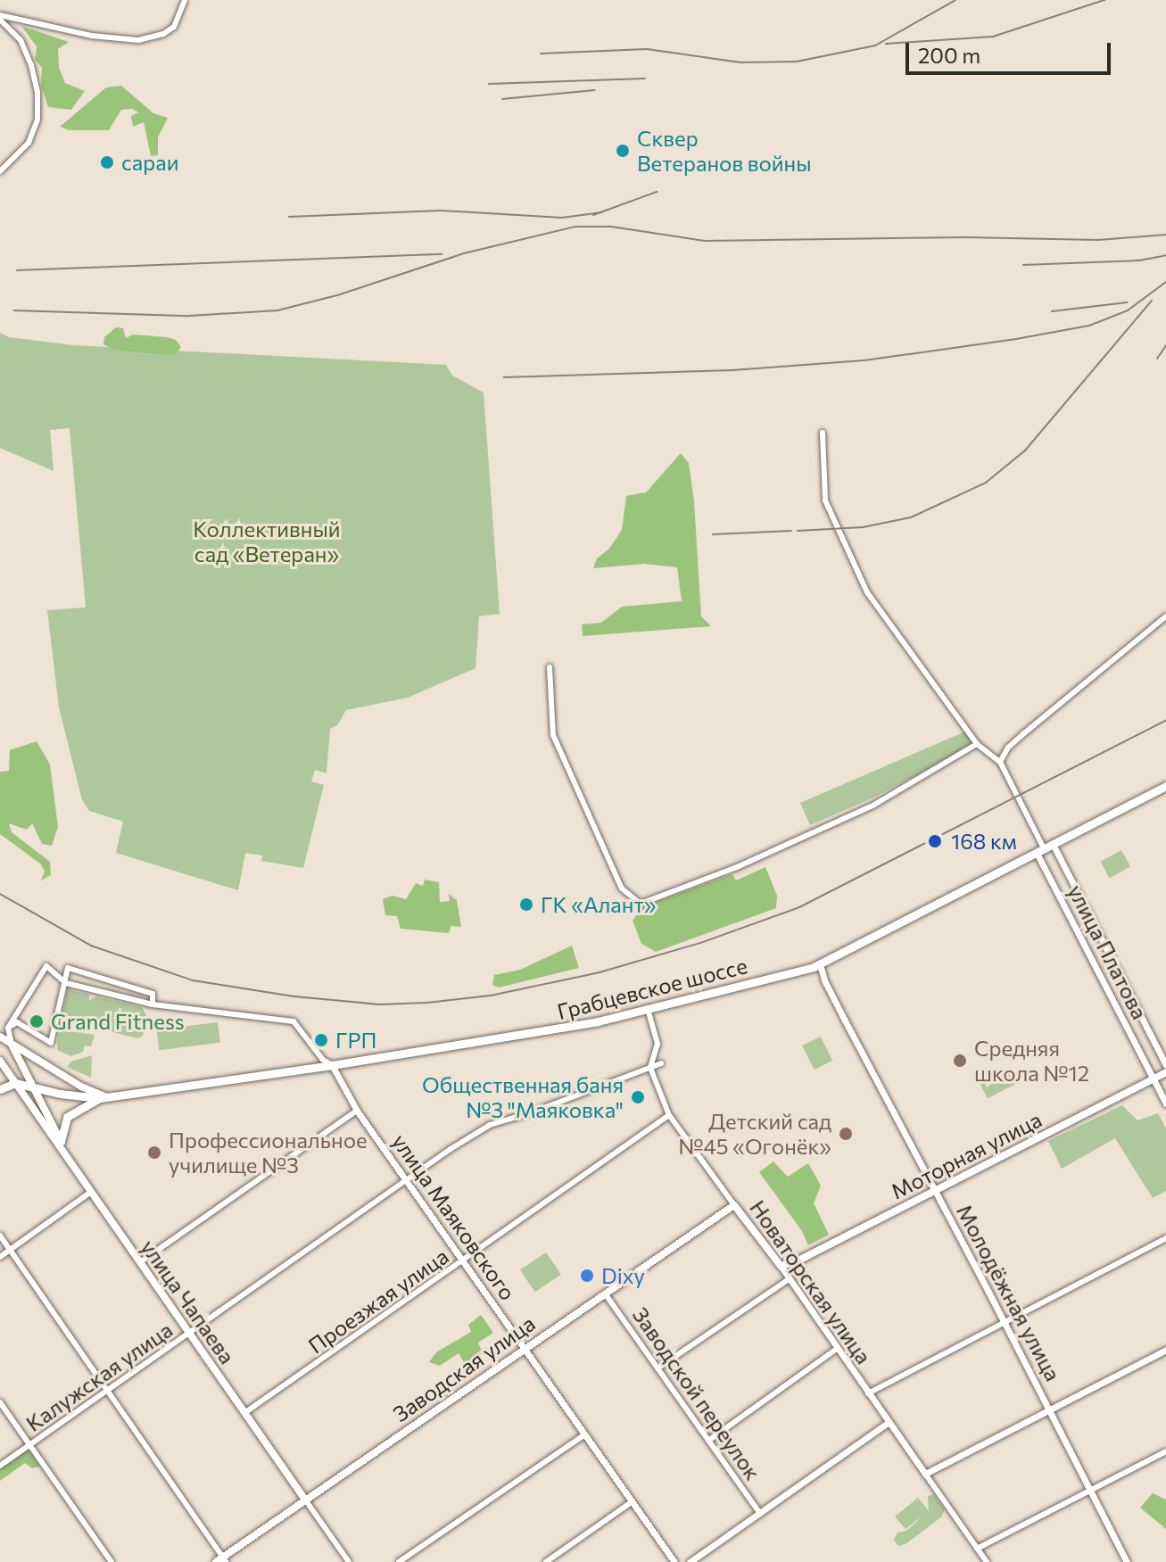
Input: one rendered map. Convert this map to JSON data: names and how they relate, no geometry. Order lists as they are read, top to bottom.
{
  "streets": {
    "main road": [
      "Грабцевское шоссе",
      "Моторная улица",
      "Новаторская улица",
      "улица Чапаева",
      "Заводская улица"
    ],
    "street": [
      "улица Платова",
      "улица Маяковского",
      "Молодёжная улица",
      "Проезжая улица",
      "Калужская улица",
      "Заводской переулок"
    ]
  },
  "crossings": [
    ["улица Платова", "Грабцевское шоссе"],
    ["улица Платова", "Моторная улица"],
    ["Грабцевское шоссе", "улица Маяковского"],
    ["Грабцевское шоссе", "Новаторская улица"],
    ["Грабцевское шоссе", "Молодёжная улица"],
    ["Моторная улица", "Новаторская улица"],
    ["Моторная улица", "Молодёжная улица"],
    ["улица Маяковского", "Проезжая улица"],
    ["улица Маяковского", "Заводская улица"],
    ["улица Маяковского", "Калужская улица"],
    ["Новаторская улица", "Проезжая улица"],
    ["Новаторская улица", "Заводская улица"],
    ["Новаторская улица", "Калужская улица"],
    ["Проезжая улица", "улица Чапаева"],
    ["улица Чапаева", "Заводская улица"],
    ["улица Чапаева", "Калужская улица"],
    ["Заводская улица", "Заводской переулок"]
  ],
  "parks": ["Коллективный сад «Ветеран»"],
  "places": [
    "Сквер Ветеранов войны",
    "сараи",
    "168 км",
    "ГК «Алант»",
    "Grand Fitness",
    "ГРП",
    "Средняя школа №12",
    "Общественная баня №3 \"Маяковка\"",
    "Детский сад №45 «Огонёк»",
    "Профессиональное училище №3",
    "Dixy"
  ],
  "scale_bar": "200 m"
}
